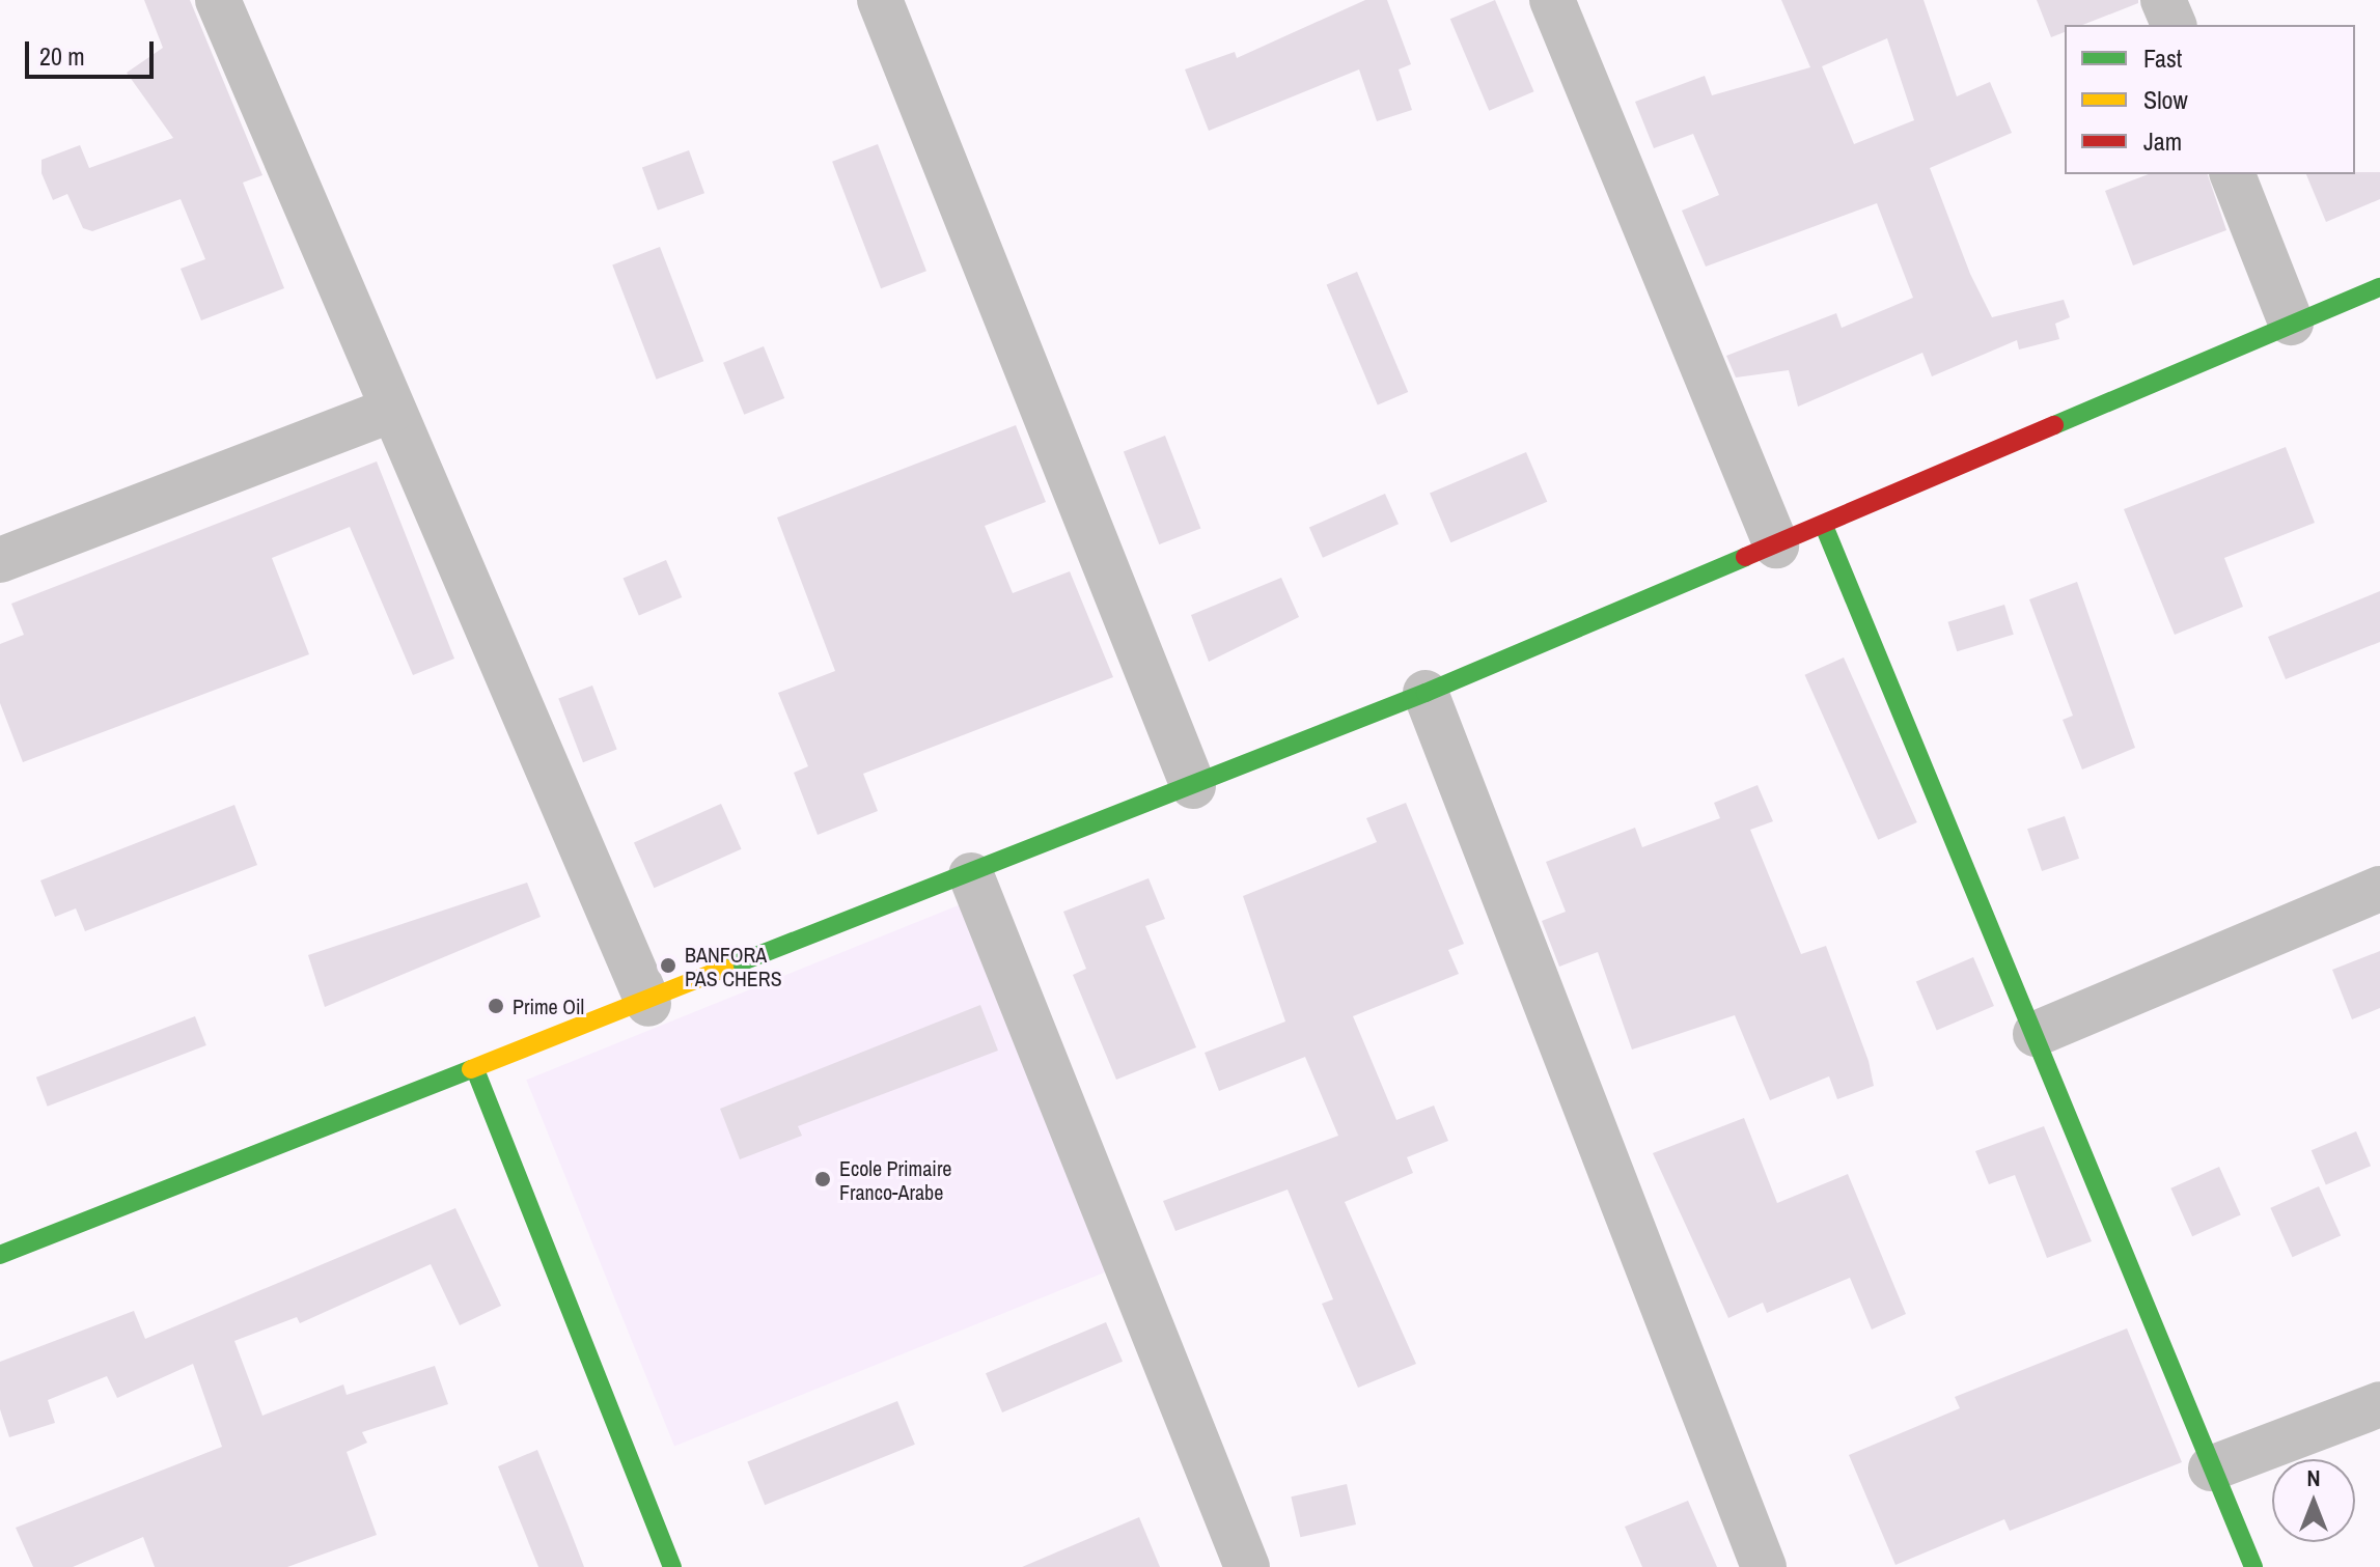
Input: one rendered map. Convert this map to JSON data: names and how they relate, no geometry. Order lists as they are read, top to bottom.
{
  "places": ["BANFORA PAS CHERS", "Prime Oil", "Ecole Primaire Franco-Arabe"],
  "legend": ["Fast", "Slow", "Jam"],
  "scale_bar": "20 m",
  "north": "top"
}
